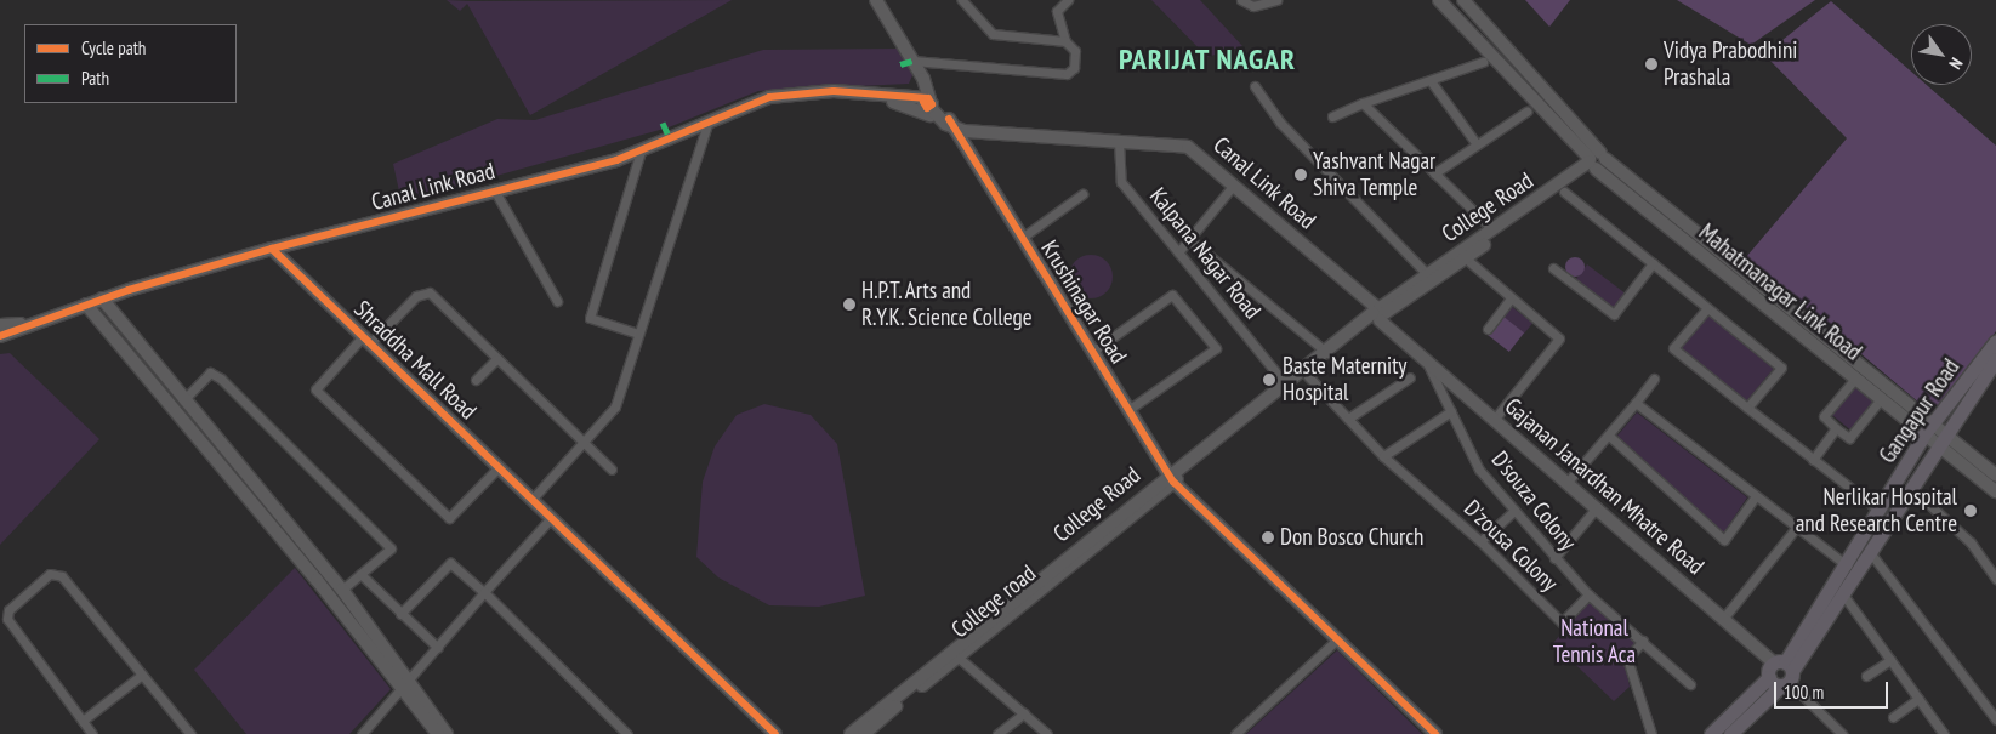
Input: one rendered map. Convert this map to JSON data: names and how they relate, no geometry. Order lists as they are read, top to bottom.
{
  "streets": {
    "main road": ["Gangapur Road"],
    "street": [
      "Canal Link Road",
      "College Road",
      "Kalpana Nagar Road",
      "Mahatmanagar Link Road",
      "Krushinagar Road",
      "Shraddha Mall Road",
      "Gajanan Janardhan Mhatre Road",
      "D'souza Colony",
      "D'zousa Colony",
      "College road"
    ]
  },
  "crossings": [
    ["Canal Link Road", "College Road"],
    ["Canal Link Road", "Kalpana Nagar Road"],
    ["Canal Link Road", "Krushinagar Road"],
    ["Canal Link Road", "Shraddha Mall Road"],
    ["Canal Link Road", "Gajanan Janardhan Mhatre Road"],
    ["Canal Link Road", "College road"],
    ["College Road", "Kalpana Nagar Road"],
    ["College Road", "Mahatmanagar Link Road"],
    ["College Road", "Krushinagar Road"],
    ["College Road", "Gajanan Janardhan Mhatre Road"],
    ["College Road", "College road"],
    ["Mahatmanagar Link Road", "Gangapur Road"],
    ["Mahatmanagar Link Road", "College road"],
    ["Krushinagar Road", "College road"],
    ["Gangapur Road", "Gajanan Janardhan Mhatre Road"],
    ["Gajanan Janardhan Mhatre Road", "D'souza Colony"],
    ["Gajanan Janardhan Mhatre Road", "College road"],
    ["D'souza Colony", "D'zousa Colony"],
    ["D'zousa Colony", "College road"]
  ],
  "districts": ["PARIJAT NAGAR"],
  "parks": ["National Tennis Aca"],
  "places": [
    "Vidya Prabodhini Prashala",
    "Yashvant Nagar Shiva Temple",
    "H.P.T. Arts and R.Y.K. Science College",
    "Baste Maternity Hospital",
    "Nerlikar Hospital and Research Centre",
    "Don Bosco Church"
  ],
  "legend": ["Cycle path", "Path"],
  "scale_bar": "100 m",
  "north": "bottom right"
}
